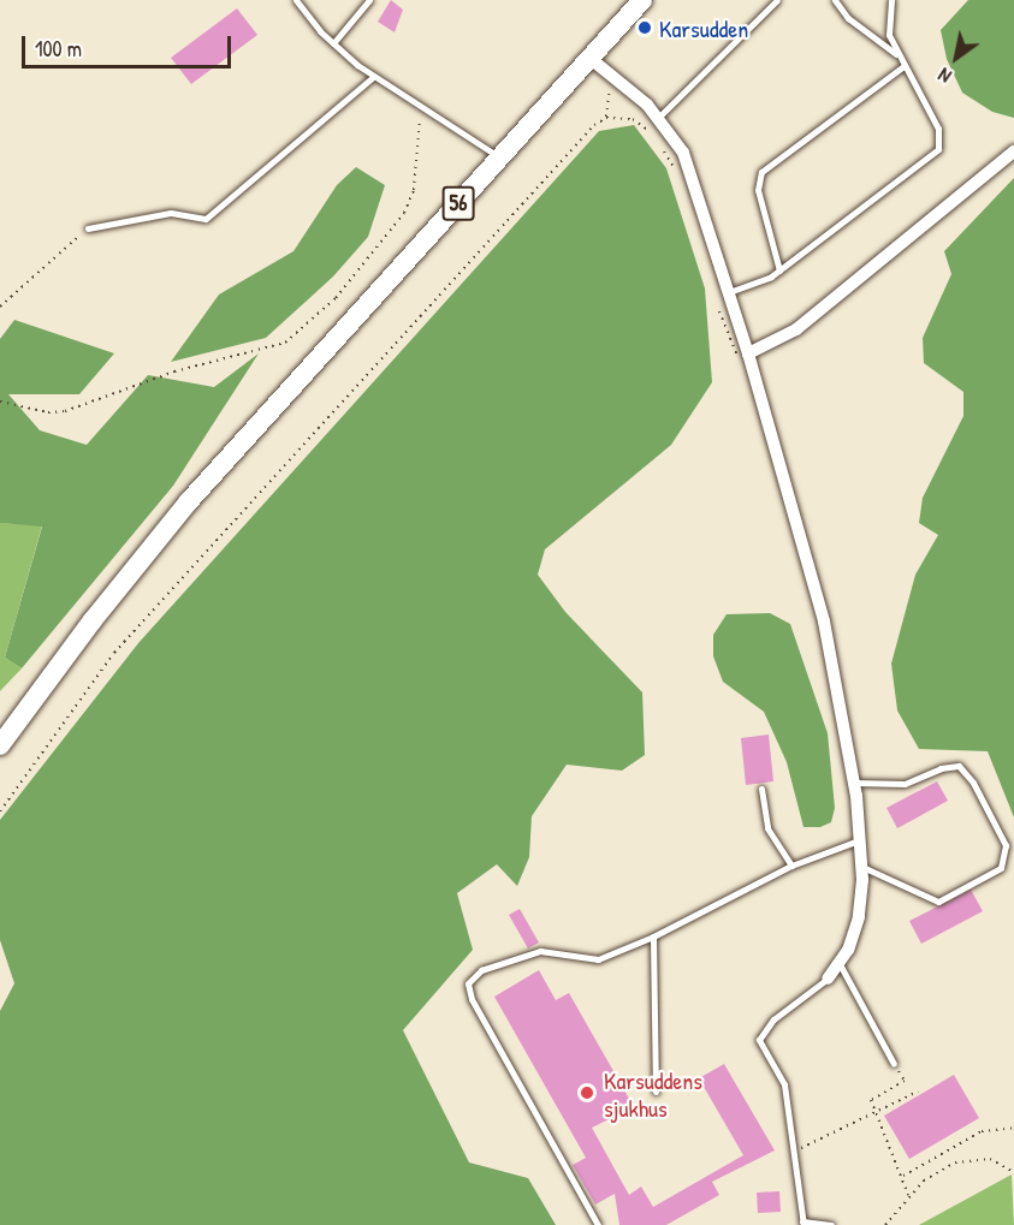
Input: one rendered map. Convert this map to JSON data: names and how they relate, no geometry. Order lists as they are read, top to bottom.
{
  "streets": {
    "highway": ["56"]
  },
  "places": ["Karsudden", "Karsuddens sjukhus"],
  "scale_bar": "100 m",
  "north": "bottom left"
}
